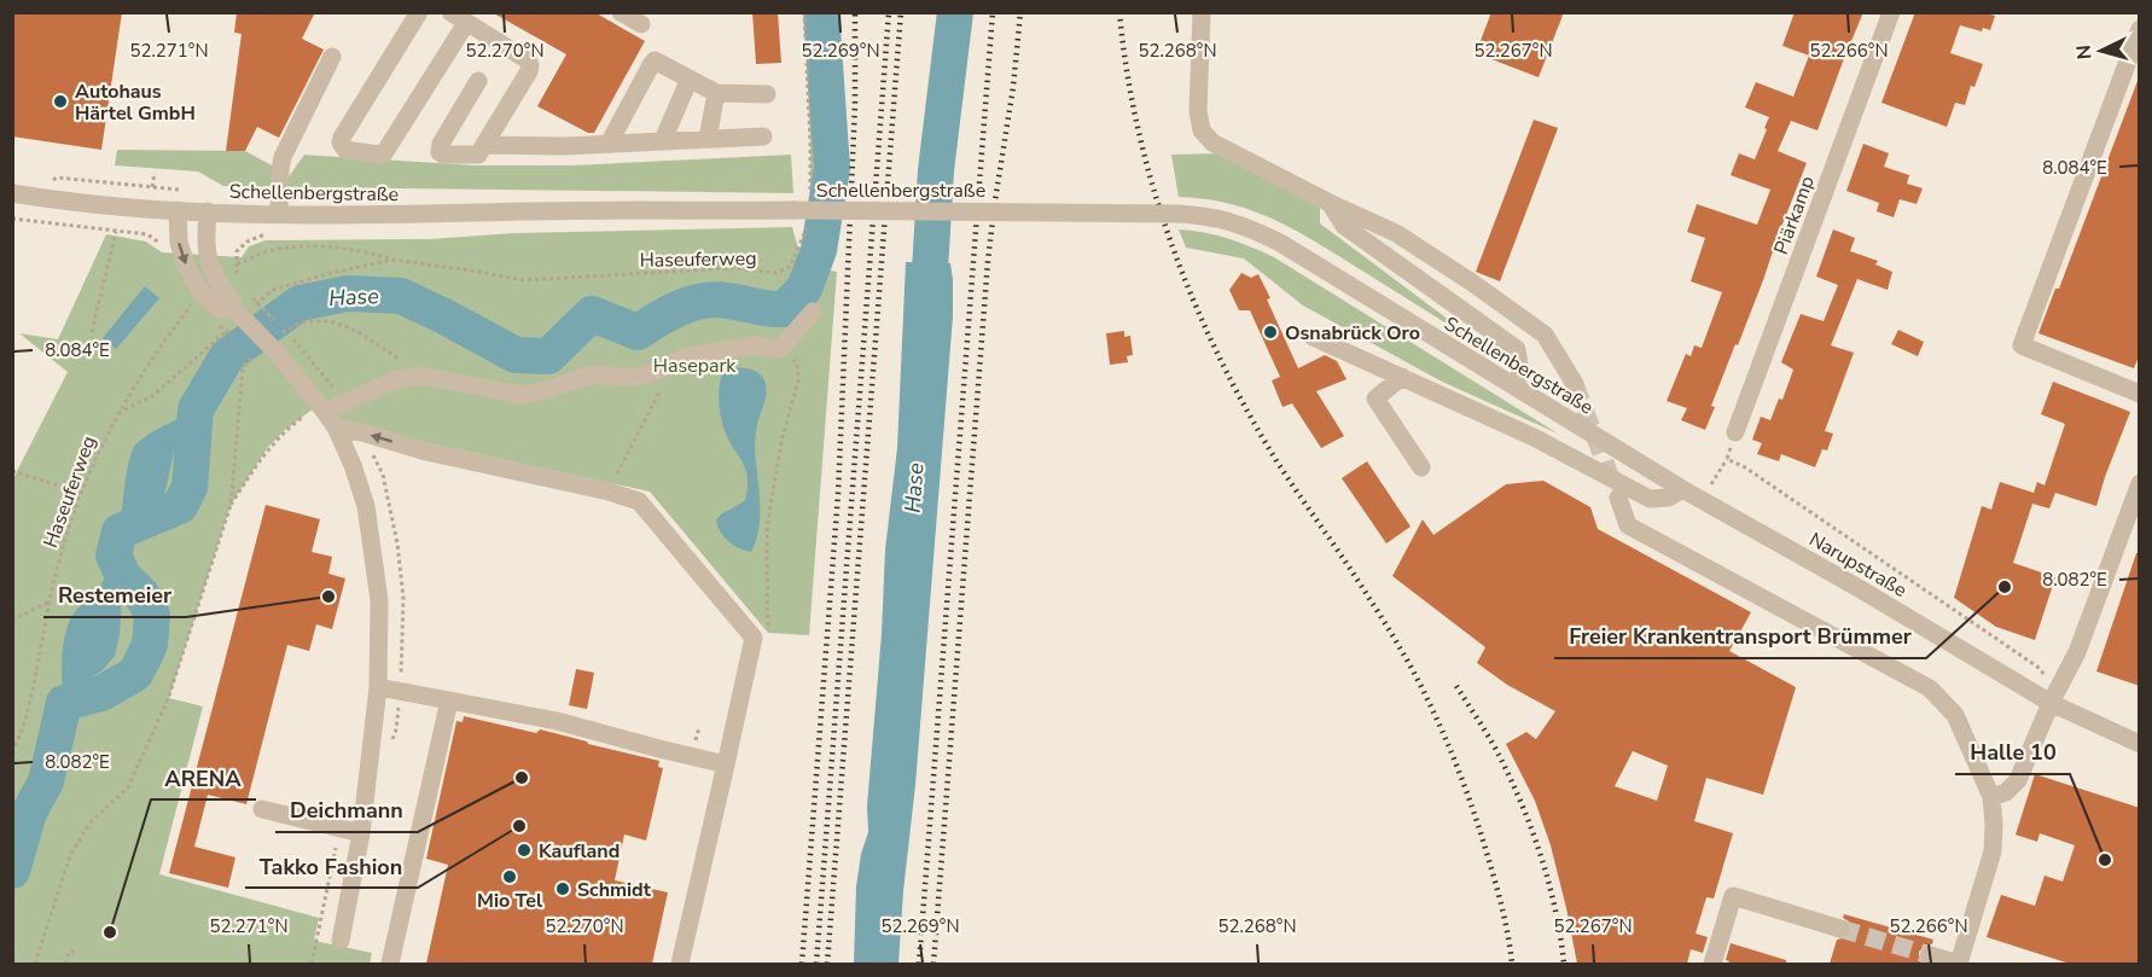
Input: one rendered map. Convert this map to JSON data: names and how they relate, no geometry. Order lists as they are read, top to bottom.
{
  "streets": {
    "street": ["Schellenbergstraße", "Piärkamp", "Narupstraße"],
    "path": ["Haseuferweg"]
  },
  "crossings": [
    ["Schellenbergstraße", "Haseuferweg"],
    ["Schellenbergstraße", "Narupstraße"]
  ],
  "water": ["Hase"],
  "parks": ["Hasepark"],
  "places": [
    "Autohaus Härtel GmbH",
    "Osnabrück Oro",
    "Freier Krankentransport Brümmer",
    "Restemeier",
    "Deichmann",
    "Takko Fashion",
    "Kaufland",
    "Halle 10",
    "Mio Tel",
    "Schmidt",
    "ARENA"
  ],
  "north": "left",
  "coordinates": [
    "52.271°N",
    "52.270°N",
    "52.269°N",
    "52.268°N",
    "52.267°N",
    "52.266°N",
    "8.084°E",
    "8.082°E"
  ]
}
